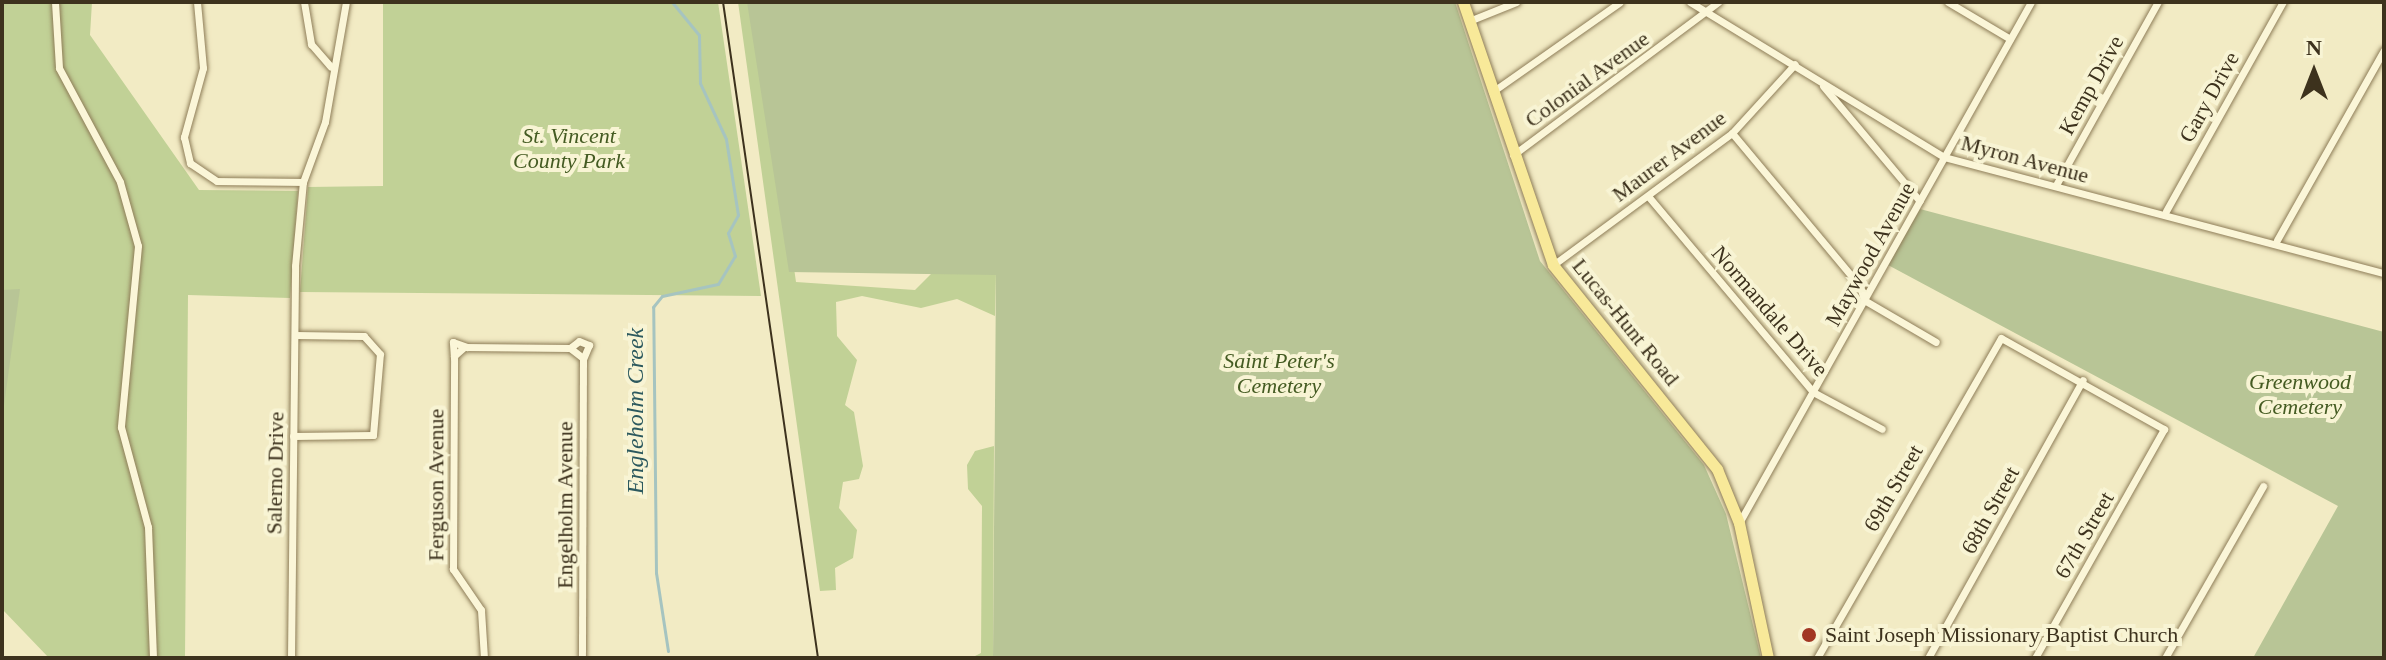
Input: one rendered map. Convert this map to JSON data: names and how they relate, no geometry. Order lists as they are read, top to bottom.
{
  "streets": {
    "main road": ["Lucas-Hunt Road"],
    "street": [
      "Colonial Avenue",
      "Kemp Drive",
      "Gary Drive",
      "Maurer Avenue",
      "Myron Avenue",
      "Maywood Avenue",
      "Normandale Drive",
      "Salerno Drive",
      "Ferguson Avenue",
      "69th Street",
      "Engelholm Avenue",
      "68th Street",
      "67th Street"
    ]
  },
  "crossings": [
    ["Colonial Avenue", "Myron Avenue"],
    ["Colonial Avenue", "Lucas-Hunt Road"],
    ["Kemp Drive", "Myron Avenue"],
    ["Gary Drive", "Myron Avenue"],
    ["Maurer Avenue", "Myron Avenue"],
    ["Maurer Avenue", "Normandale Drive"],
    ["Maurer Avenue", "Lucas-Hunt Road"],
    ["Myron Avenue", "Maywood Avenue"],
    ["Maywood Avenue", "Normandale Drive"],
    ["Maywood Avenue", "Lucas-Hunt Road"],
    ["69th Street", "68th Street"],
    ["69th Street", "67th Street"],
    ["68th Street", "67th Street"]
  ],
  "water": ["Engleholm Creek"],
  "parks": ["St. Vincent County Park", "Saint Peter's Cemetery", "Greenwood Cemetery"],
  "places": ["Saint Joseph Missionary Baptist Church"],
  "north": "top"
}
